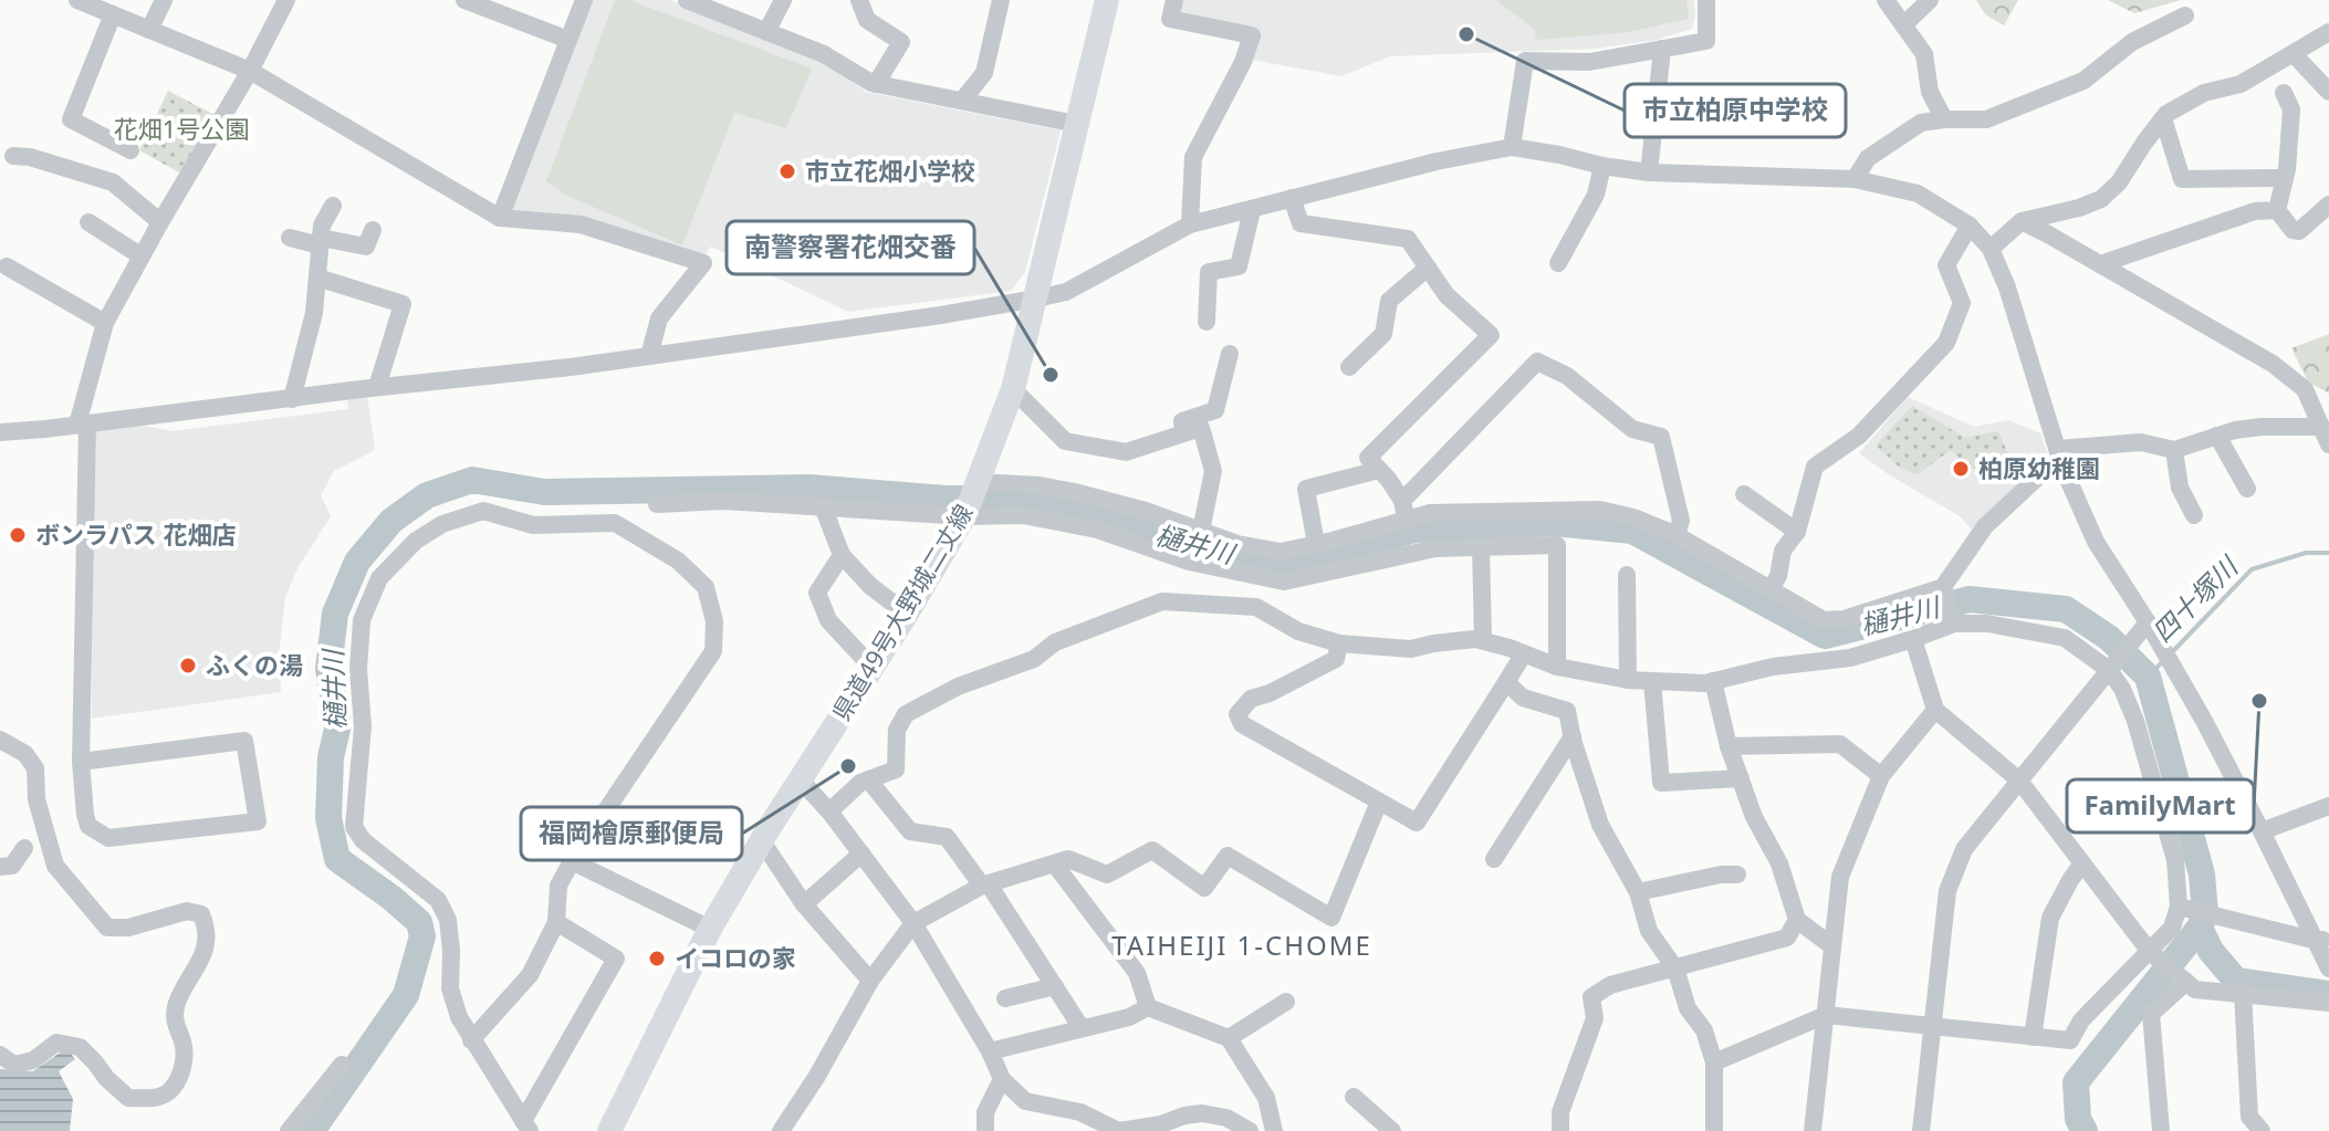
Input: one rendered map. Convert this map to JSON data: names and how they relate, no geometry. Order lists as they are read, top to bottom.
{
  "streets": {
    "main road": ["県道49号大野城二丈線"]
  },
  "districts": ["TAIHEIJI 1-CHOME"],
  "water": ["樋井川", "四十塚川"],
  "parks": ["花畑1号公園"],
  "places": [
    "市立柏原中学校",
    "市立花畑小学校",
    "南警察署花畑交番",
    "柏原幼稚園",
    "ボンラパス 花畑店",
    "ふくの湯",
    "FamilyMart",
    "福岡檜原郵便局",
    "イコロの家"
  ]
}
